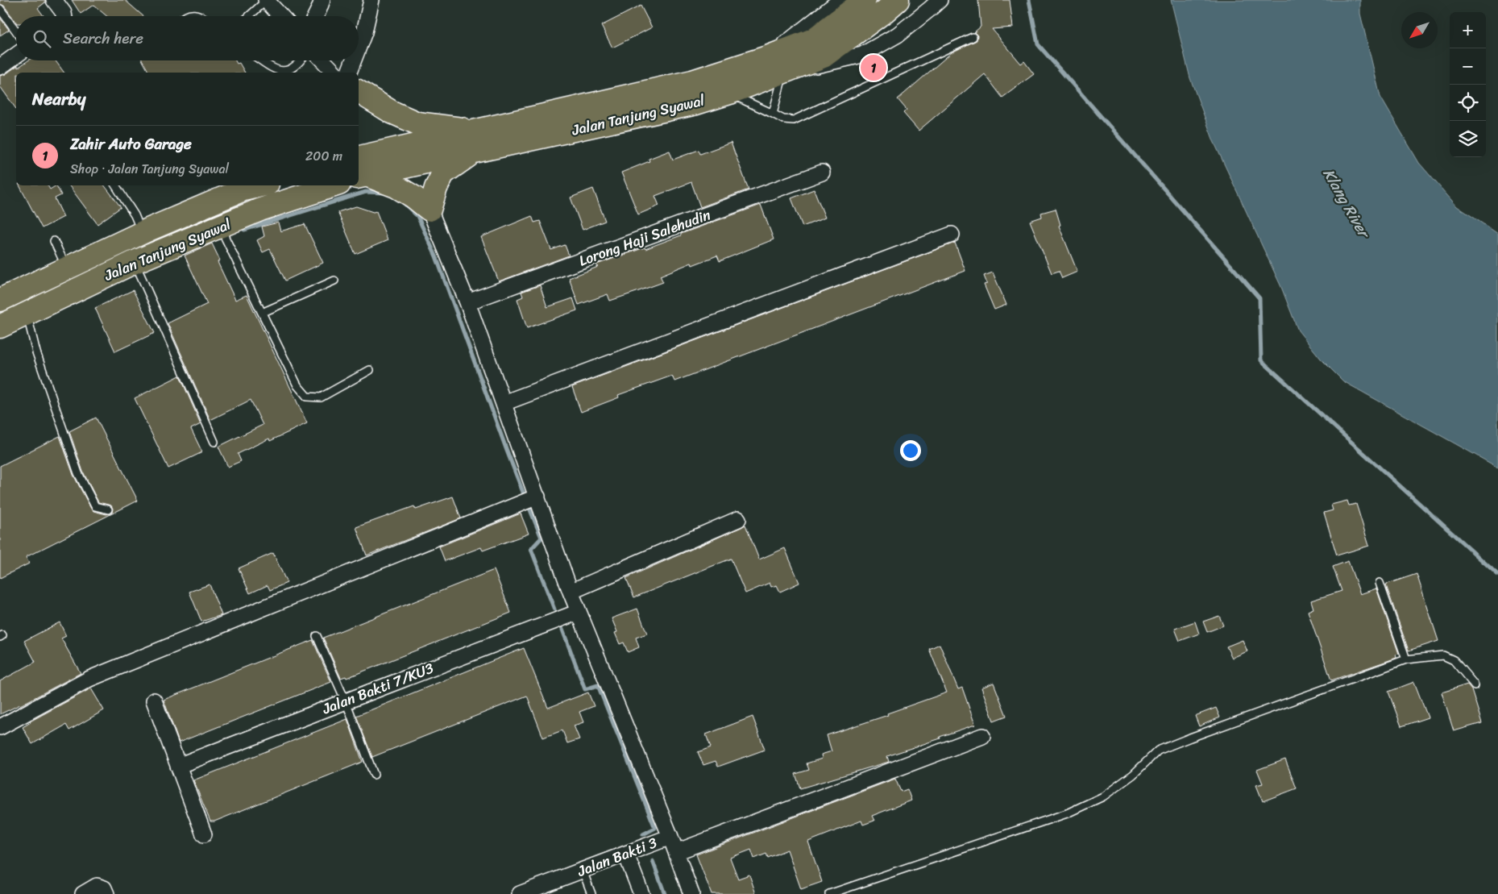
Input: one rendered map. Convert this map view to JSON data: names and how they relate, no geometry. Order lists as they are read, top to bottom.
{
  "streets": {
    "main road": ["Jalan Tanjung Syawal"],
    "street": ["Lorong Haji Salehudin", "Jalan Bakti 7/KU3", "Jalan Bakti 3"]
  },
  "water": ["Klang River"],
  "north": "bottom left",
  "page": {
    "map_buttons": ["+", "−"],
    "search": "Search here",
    "pins": "1",
    "heading": "Nearby",
    "list": [
      {
        "mark": "1",
        "name": "Zahir Auto Garage",
        "note": "Shop · Jalan Tanjung Syawal",
        "value": "200 m"
      }
    ]
  }
}
